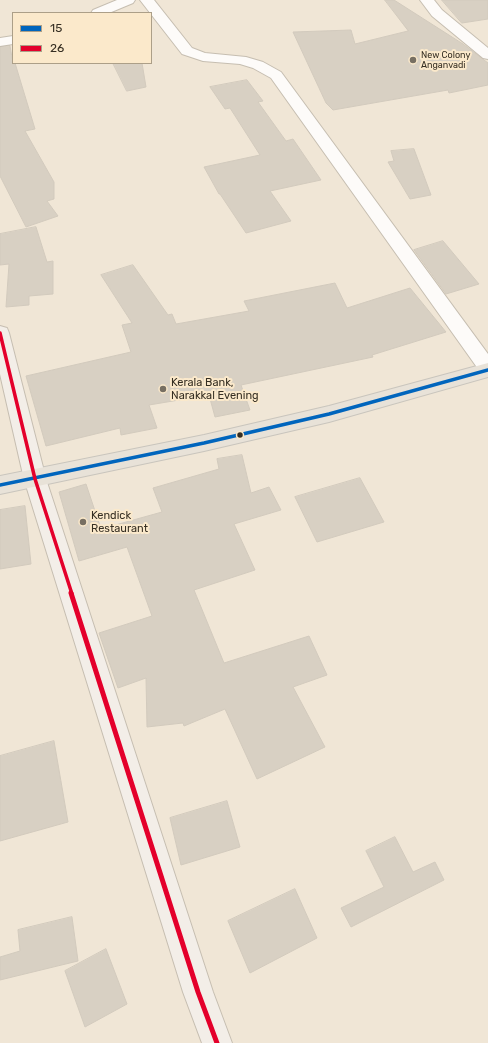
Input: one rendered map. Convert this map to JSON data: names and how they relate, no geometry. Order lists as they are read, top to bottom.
{
  "places": ["New Colony Anganvadi", "Kerala Bank, Narakkal Evening", "Kendick Restaurant"],
  "lines": ["transit line 26", "transit line 15"],
  "legend": ["15", "26"]
}
